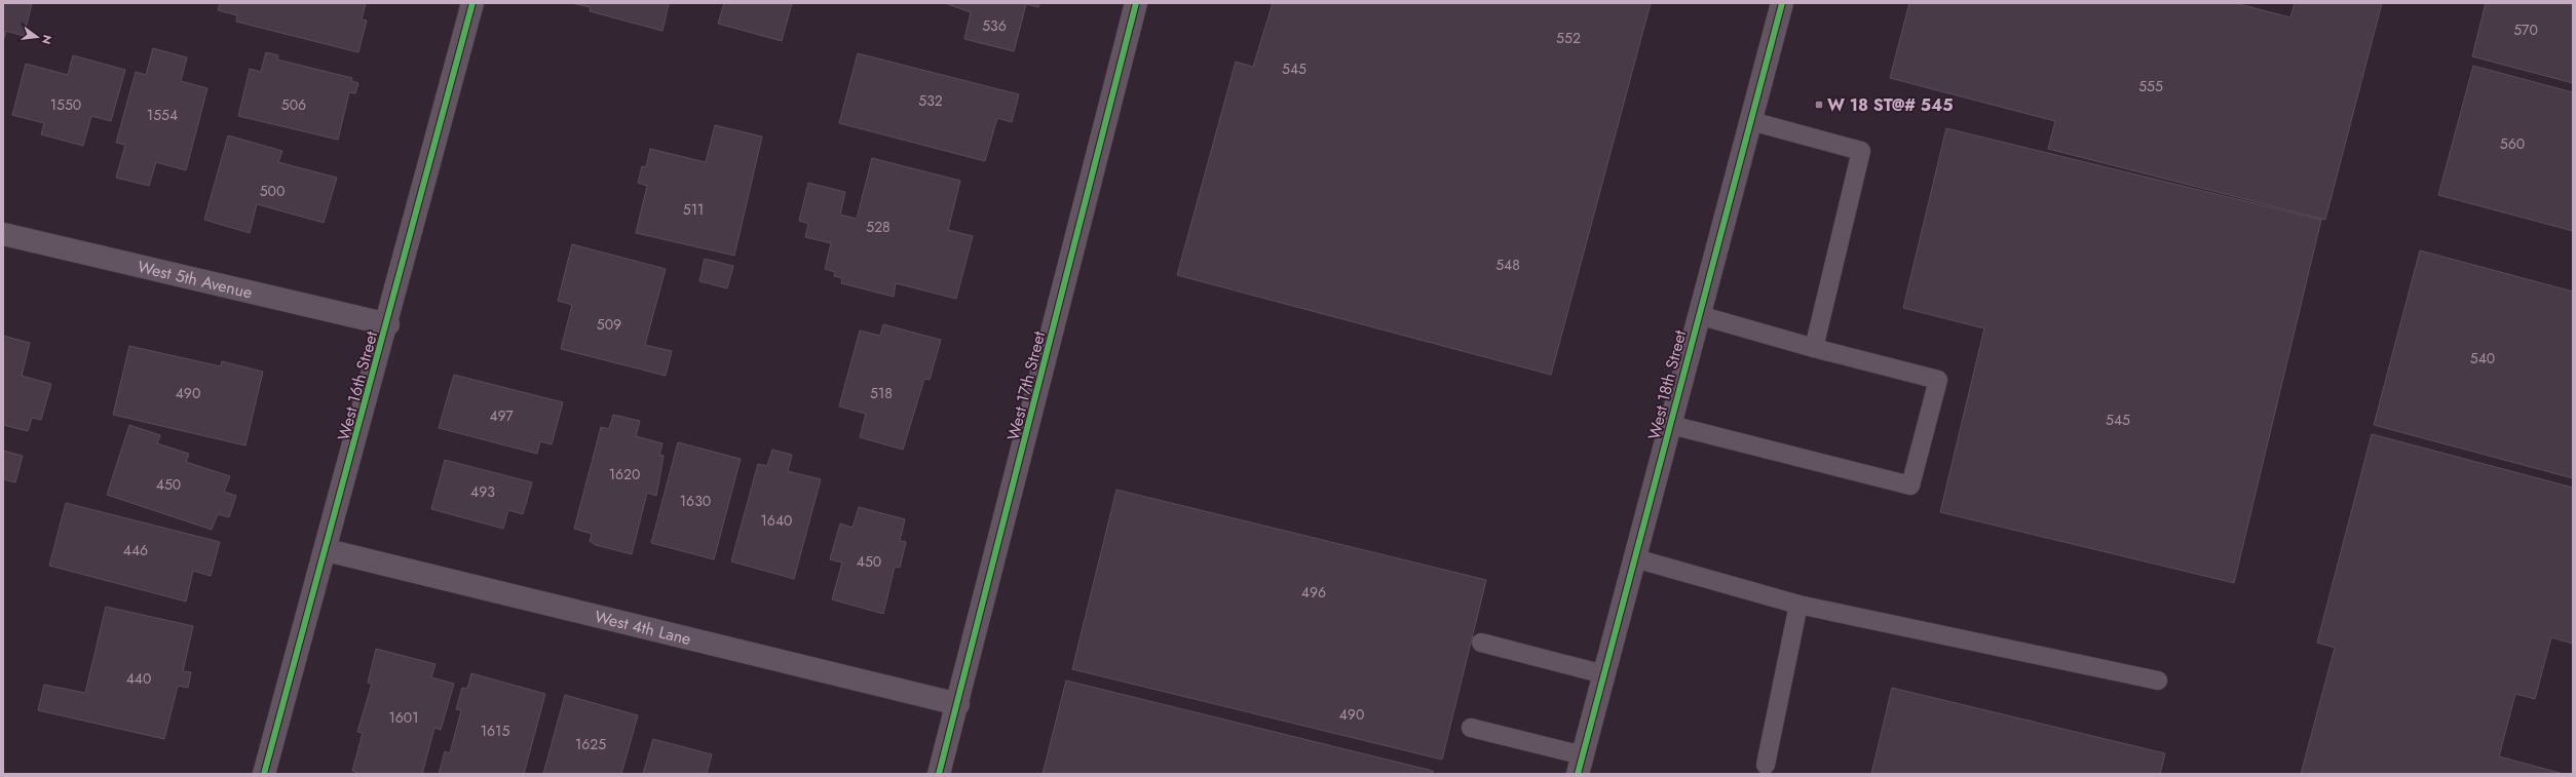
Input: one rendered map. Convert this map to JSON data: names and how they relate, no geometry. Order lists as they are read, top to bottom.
{
  "streets": {
    "street": [
      "West 5th Avenue",
      "West 18th Street",
      "West 16th Street",
      "West 17th Street",
      "West 4th Lane"
    ]
  },
  "crossings": [
    ["West 5th Avenue", "West 16th Street"],
    ["West 16th Street", "West 4th Lane"],
    ["West 17th Street", "West 4th Lane"]
  ],
  "places": {
    "transit": ["W 18 ST@# 545"]
  },
  "house_numbers": [
    "536",
    "570",
    "552",
    "545",
    "555",
    "532",
    "1550",
    "506",
    "1554",
    "560",
    "500",
    "511",
    "528",
    "548",
    "509",
    "540",
    "490",
    "518",
    "497",
    "545",
    "1620",
    "450",
    "493",
    "1630",
    "1640",
    "446",
    "450",
    "496",
    "440",
    "490",
    "1601",
    "1615",
    "1625"
  ],
  "north": "right"
}
